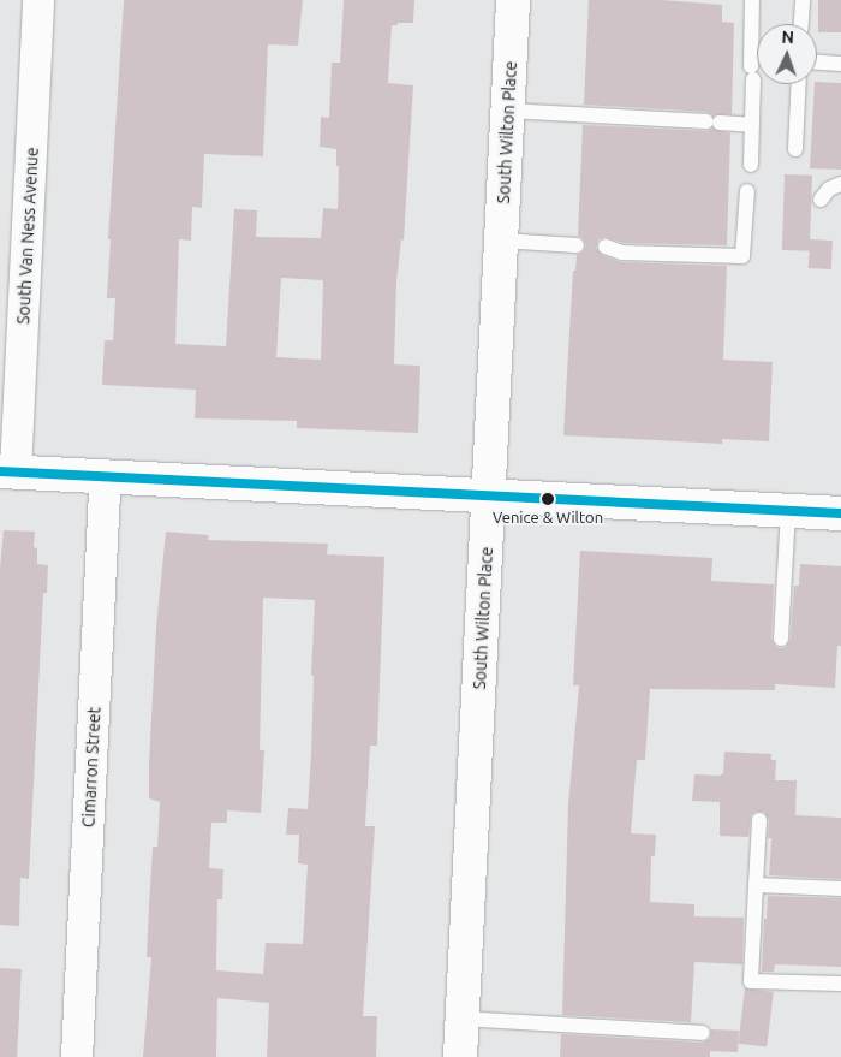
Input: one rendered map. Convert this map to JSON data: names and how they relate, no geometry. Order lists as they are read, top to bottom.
{
  "streets": {
    "street": ["South Wilton Place", "South Van Ness Avenue", "Cimarron Street"]
  },
  "places": ["Venice & Wilton"],
  "north": "top"
}
